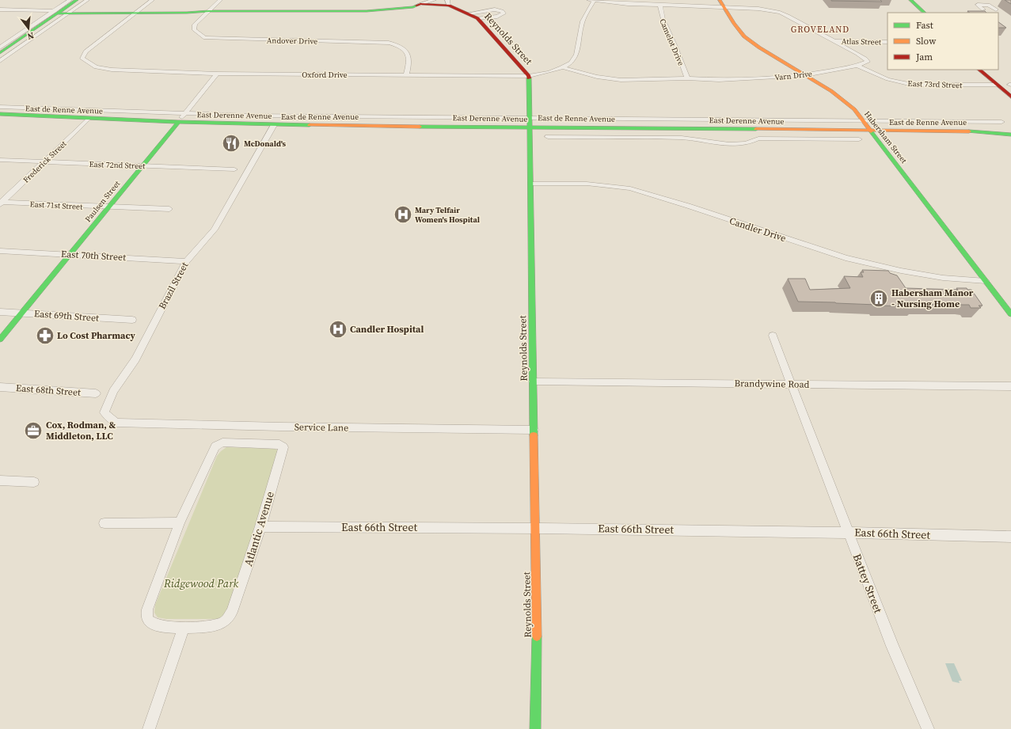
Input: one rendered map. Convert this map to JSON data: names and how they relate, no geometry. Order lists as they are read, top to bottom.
{
  "streets": {
    "main road": [
      "Reynolds Street",
      "East Derenne Avenue",
      "Habersham Street",
      "Paulsen Street"
    ],
    "street": [
      "Andover Drive",
      "Atlas Street",
      "Camelot Drive",
      "Oxford Drive",
      "Varn Drive",
      "East 73rd Street",
      "East de Renne Avenue",
      "Frederick Street",
      "East 72nd Street",
      "East 71st Street",
      "Candler Drive",
      "East 70th Street",
      "Brazil Street",
      "East 69th Street",
      "Brandywine Road",
      "East 68th Street",
      "Service Lane",
      "East 66th Street",
      "Atlantic Avenue",
      "Battey Street"
    ]
  },
  "crossings": [
    ["Reynolds Street", "Andover Drive"],
    ["Reynolds Street", "Oxford Drive"],
    ["Reynolds Street", "East de Renne Avenue"],
    ["Reynolds Street", "East Derenne Avenue"],
    ["Reynolds Street", "Candler Drive"],
    ["Reynolds Street", "Brandywine Road"],
    ["Reynolds Street", "Service Lane"],
    ["Reynolds Street", "East 66th Street"],
    ["Andover Drive", "Oxford Drive"],
    ["Camelot Drive", "Varn Drive"],
    ["Oxford Drive", "Varn Drive"],
    ["Oxford Drive", "Paulsen Street"],
    ["Varn Drive", "East 73rd Street"],
    ["Varn Drive", "Habersham Street"],
    ["East de Renne Avenue", "Habersham Street"],
    ["East de Renne Avenue", "Paulsen Street"],
    ["East Derenne Avenue", "Habersham Street"],
    ["East Derenne Avenue", "Frederick Street"],
    ["East Derenne Avenue", "Paulsen Street"],
    ["East Derenne Avenue", "Brazil Street"],
    ["Habersham Street", "Candler Drive"],
    ["Frederick Street", "East 72nd Street"],
    ["Frederick Street", "East 71st Street"],
    ["East 72nd Street", "Paulsen Street"],
    ["Paulsen Street", "East 71st Street"],
    ["Paulsen Street", "East 70th Street"],
    ["Paulsen Street", "East 69th Street"],
    ["East 70th Street", "Brazil Street"],
    ["Brazil Street", "Service Lane"],
    ["Brandywine Road", "Battey Street"],
    ["East 66th Street", "Atlantic Avenue"],
    ["East 66th Street", "Battey Street"]
  ],
  "districts": ["GROVELAND"],
  "parks": ["Ridgewood Park"],
  "places": {
    "restaurant": ["McDonald's"],
    "hospital": ["Mary Telfair Women's Hospital", "Candler Hospital"],
    "building": ["Habersham Manor - Nursing Home"],
    "pharmacy": ["Lo Cost Pharmacy"],
    "office": ["Cox, Rodman, & Middleton, LLC"]
  },
  "legend": ["Fast", "Slow", "Jam"],
  "north": "bottom"
}
